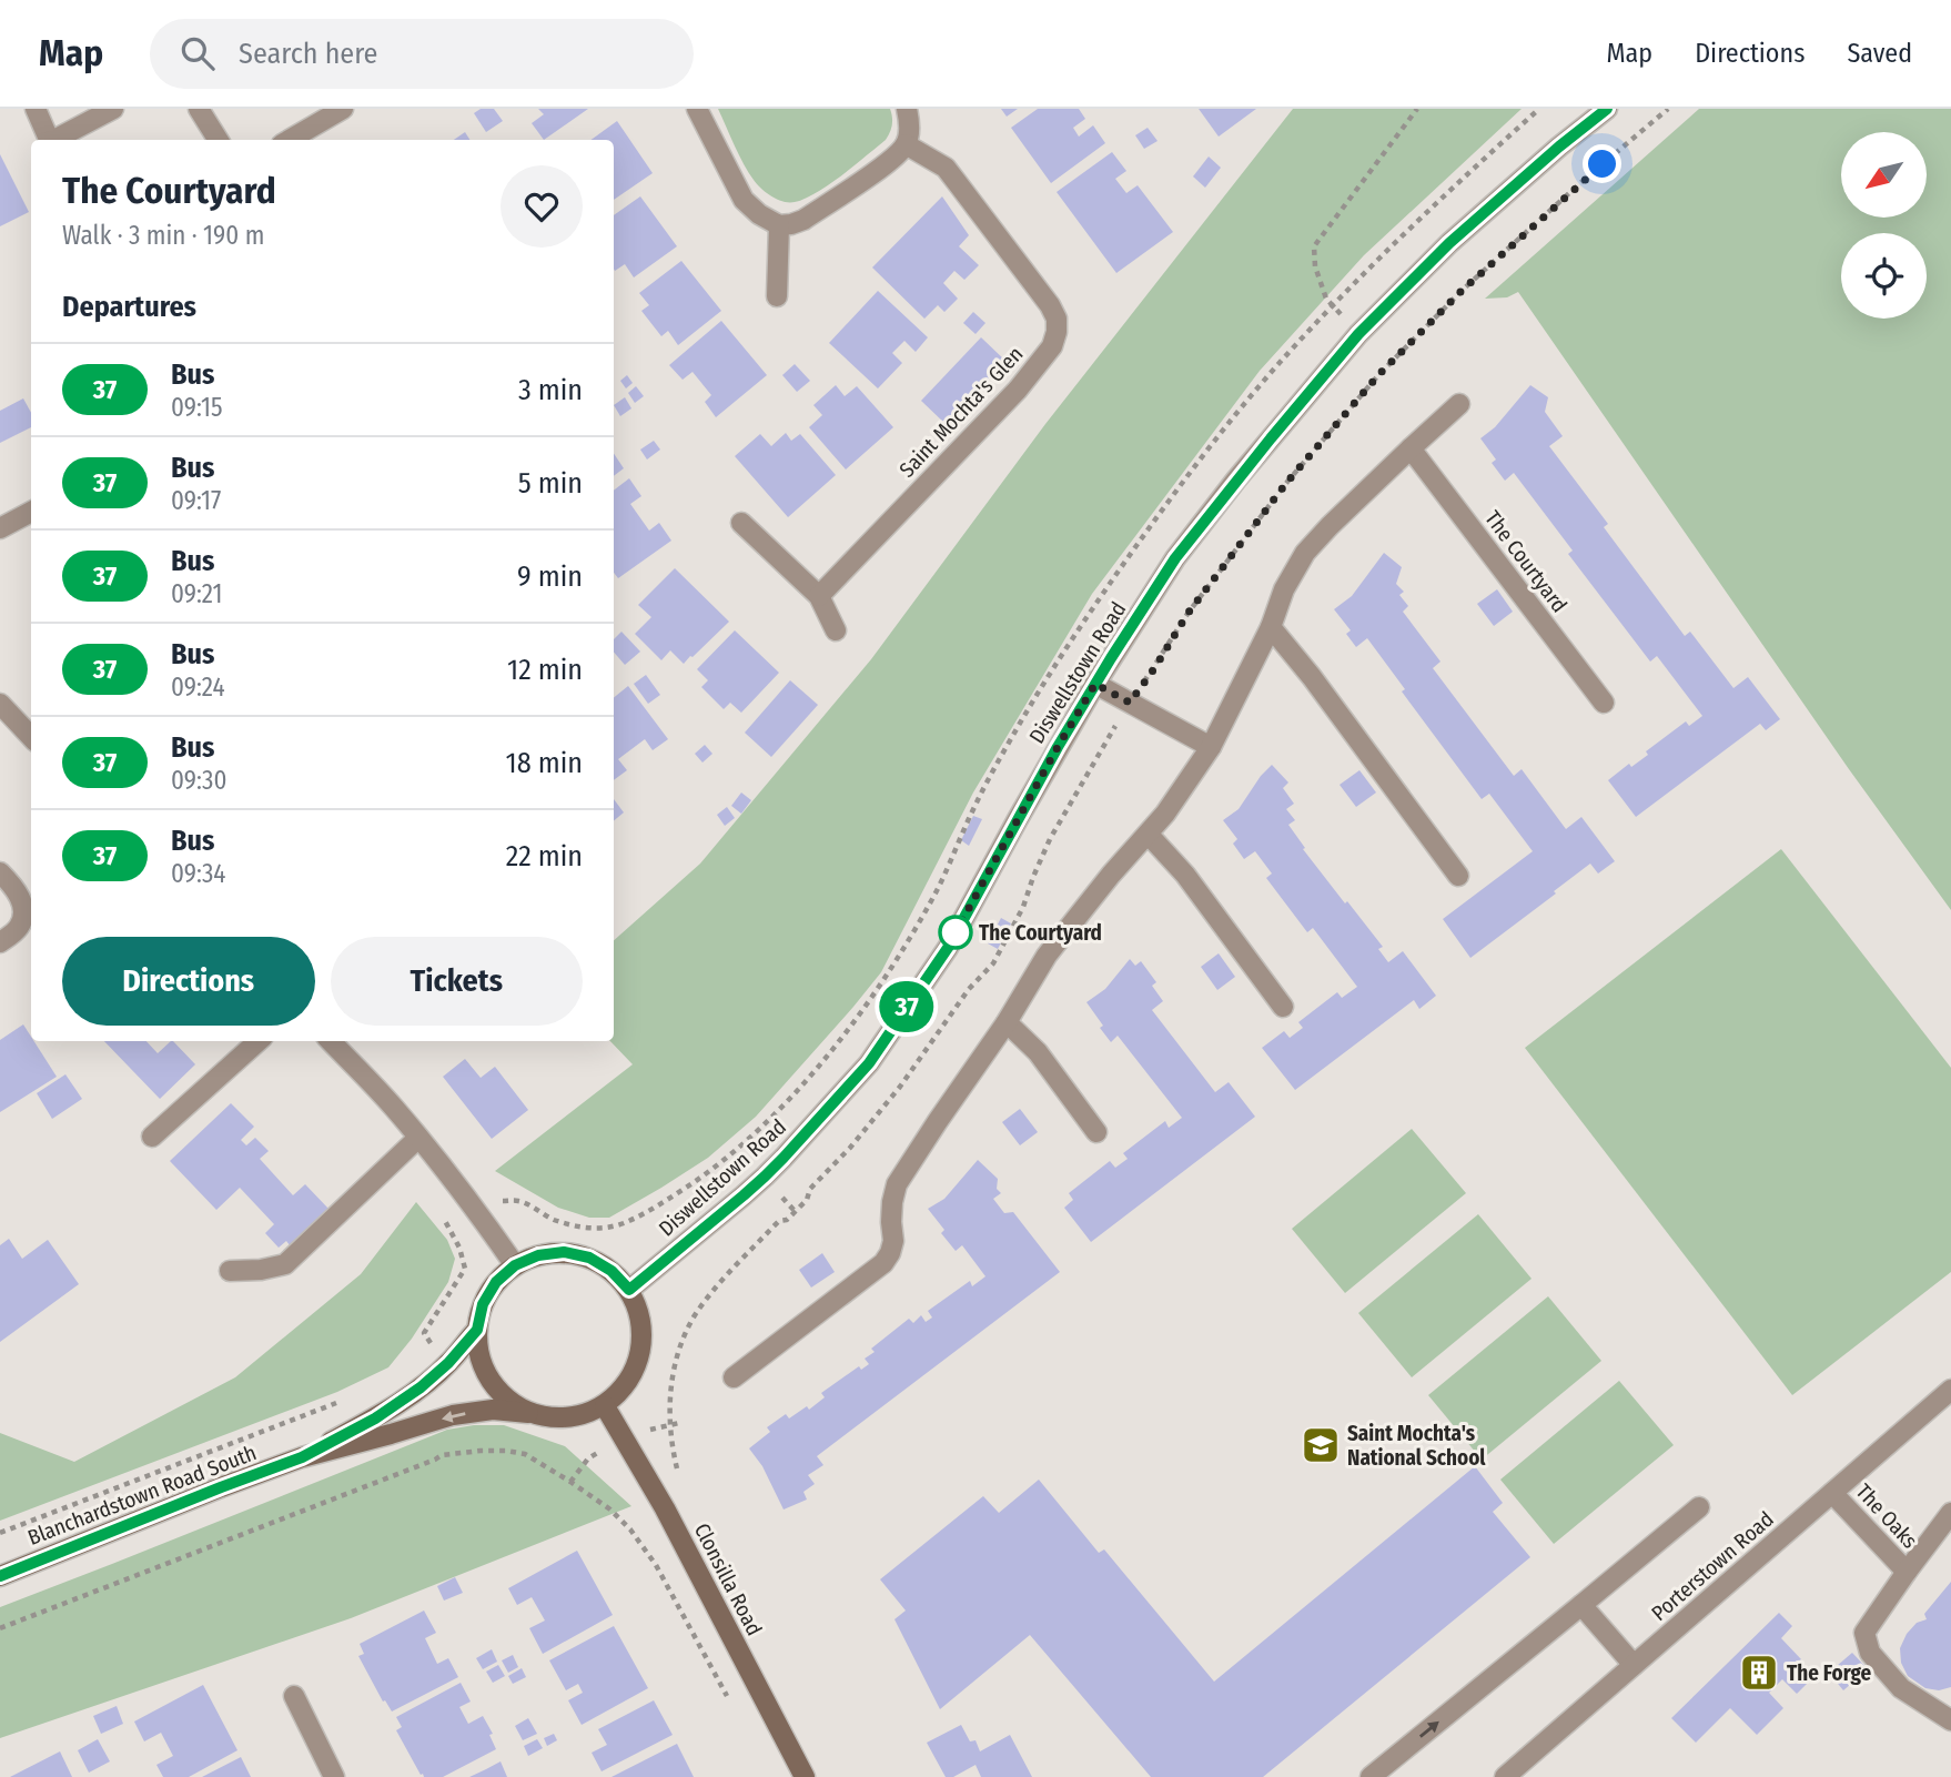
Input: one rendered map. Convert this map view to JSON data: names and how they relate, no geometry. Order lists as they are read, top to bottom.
{
  "streets": {
    "main road": ["Blanchardstown Road South", "Clonsilla Road"],
    "street": [
      "Saint Mochta's Glen",
      "The Courtyard",
      "Diswellstown Road",
      "The Oaks",
      "Porterstown Road"
    ]
  },
  "crossings": [
    ["Diswellstown Road", "Blanchardstown Road South"],
    ["Diswellstown Road", "Clonsilla Road"],
    ["Blanchardstown Road South", "Clonsilla Road"],
    ["The Oaks", "Porterstown Road"]
  ],
  "places": {
    "other": ["The Courtyard"],
    "school or university": ["Saint Mochta's National School"],
    "building": ["The Forge"]
  },
  "lines": ["bus line 37"],
  "north": "bottom left",
  "page": {
    "header": "Map",
    "search": "Search here",
    "nav": ["Map", "Directions", "Saved"],
    "on_map": "37",
    "heading": [
      ["The Courtyard", "Walk · 3 min · 190 m"],
      "Departures"
    ],
    "list": [
      {
        "mark": "37",
        "name": "Bus",
        "note": "09:15",
        "value": "3 min"
      },
      {
        "mark": "37",
        "name": "Bus",
        "note": "09:17",
        "value": "5 min"
      },
      {
        "mark": "37",
        "name": "Bus",
        "note": "09:21",
        "value": "9 min"
      },
      {
        "mark": "37",
        "name": "Bus",
        "note": "09:24",
        "value": "12 min"
      },
      {
        "mark": "37",
        "name": "Bus",
        "note": "09:30",
        "value": "18 min"
      },
      {
        "mark": "37",
        "name": "Bus",
        "note": "09:34",
        "value": "22 min"
      }
    ],
    "buttons": ["Directions", "Tickets"]
  }
}
